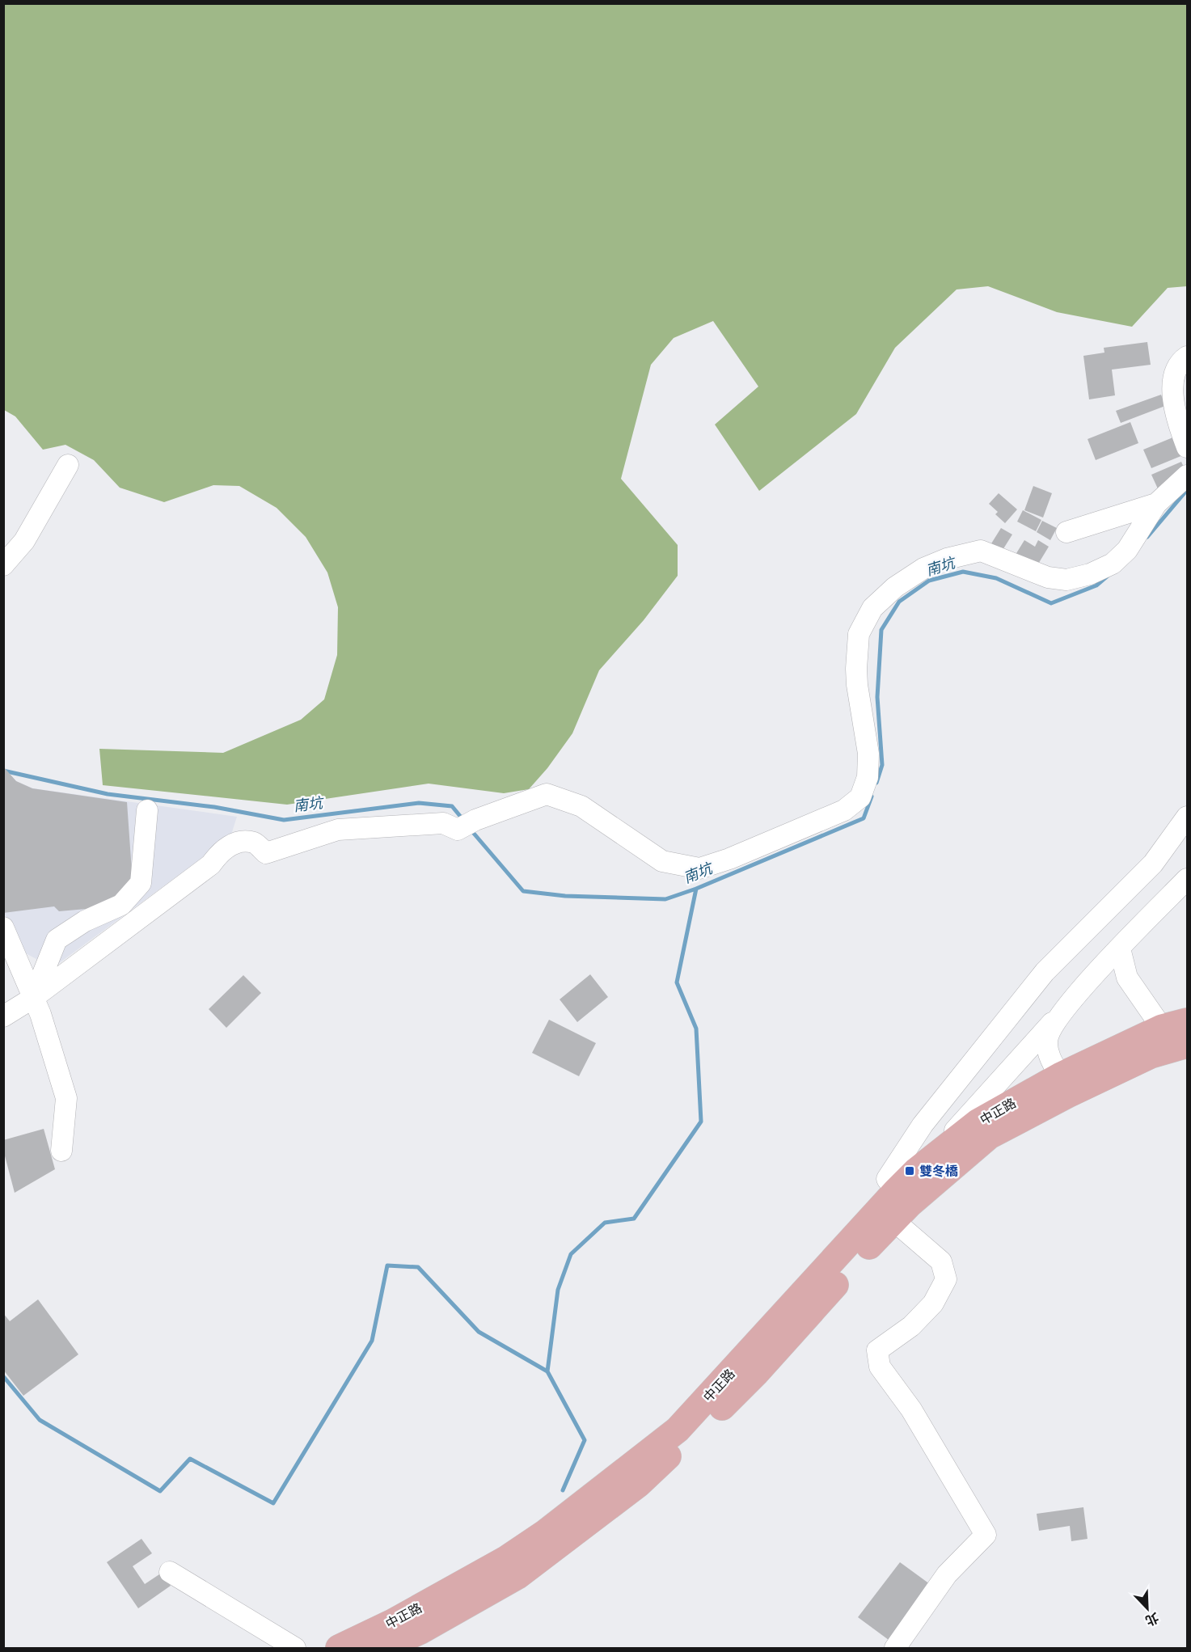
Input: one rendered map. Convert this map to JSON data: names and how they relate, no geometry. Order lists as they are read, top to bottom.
{
  "streets": {
    "main road": ["中正路"]
  },
  "water": ["南坑"],
  "places": {
    "transit": ["雙冬橋"]
  },
  "north": "bottom right"
}
